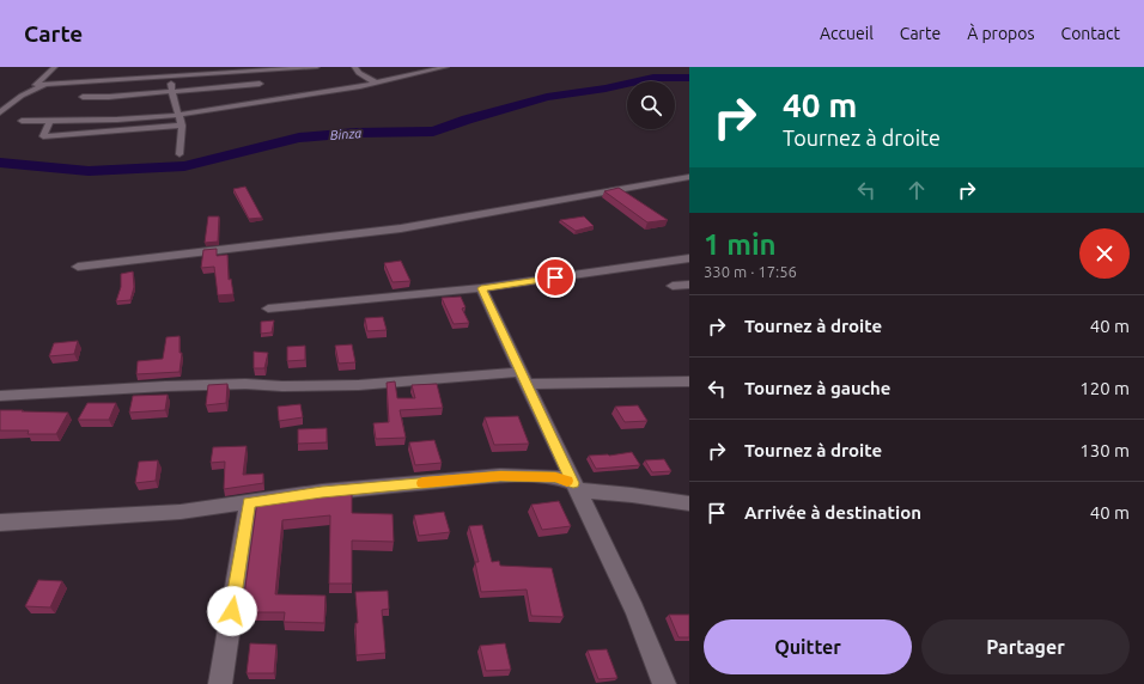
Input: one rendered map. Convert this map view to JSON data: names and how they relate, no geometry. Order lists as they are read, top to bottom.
{
  "water": ["Binza"],
  "page": {
    "header": "Carte",
    "nav": [
      "Accueil",
      "Carte",
      "À propos",
      "Contact"
    ],
    "turn": ["40 m", "Tournez à droite"],
    "heading": ["1 min", "330 m · 17:56"],
    "list": [
      {
        "name": "Tournez à droite",
        "value": "40 m"
      },
      {
        "name": "Tournez à gauche",
        "value": "120 m"
      },
      {
        "name": "Tournez à droite",
        "value": "130 m"
      },
      {
        "name": "Arrivée à destination",
        "value": "40 m"
      }
    ],
    "buttons": ["Quitter", "Partager"]
  }
}
